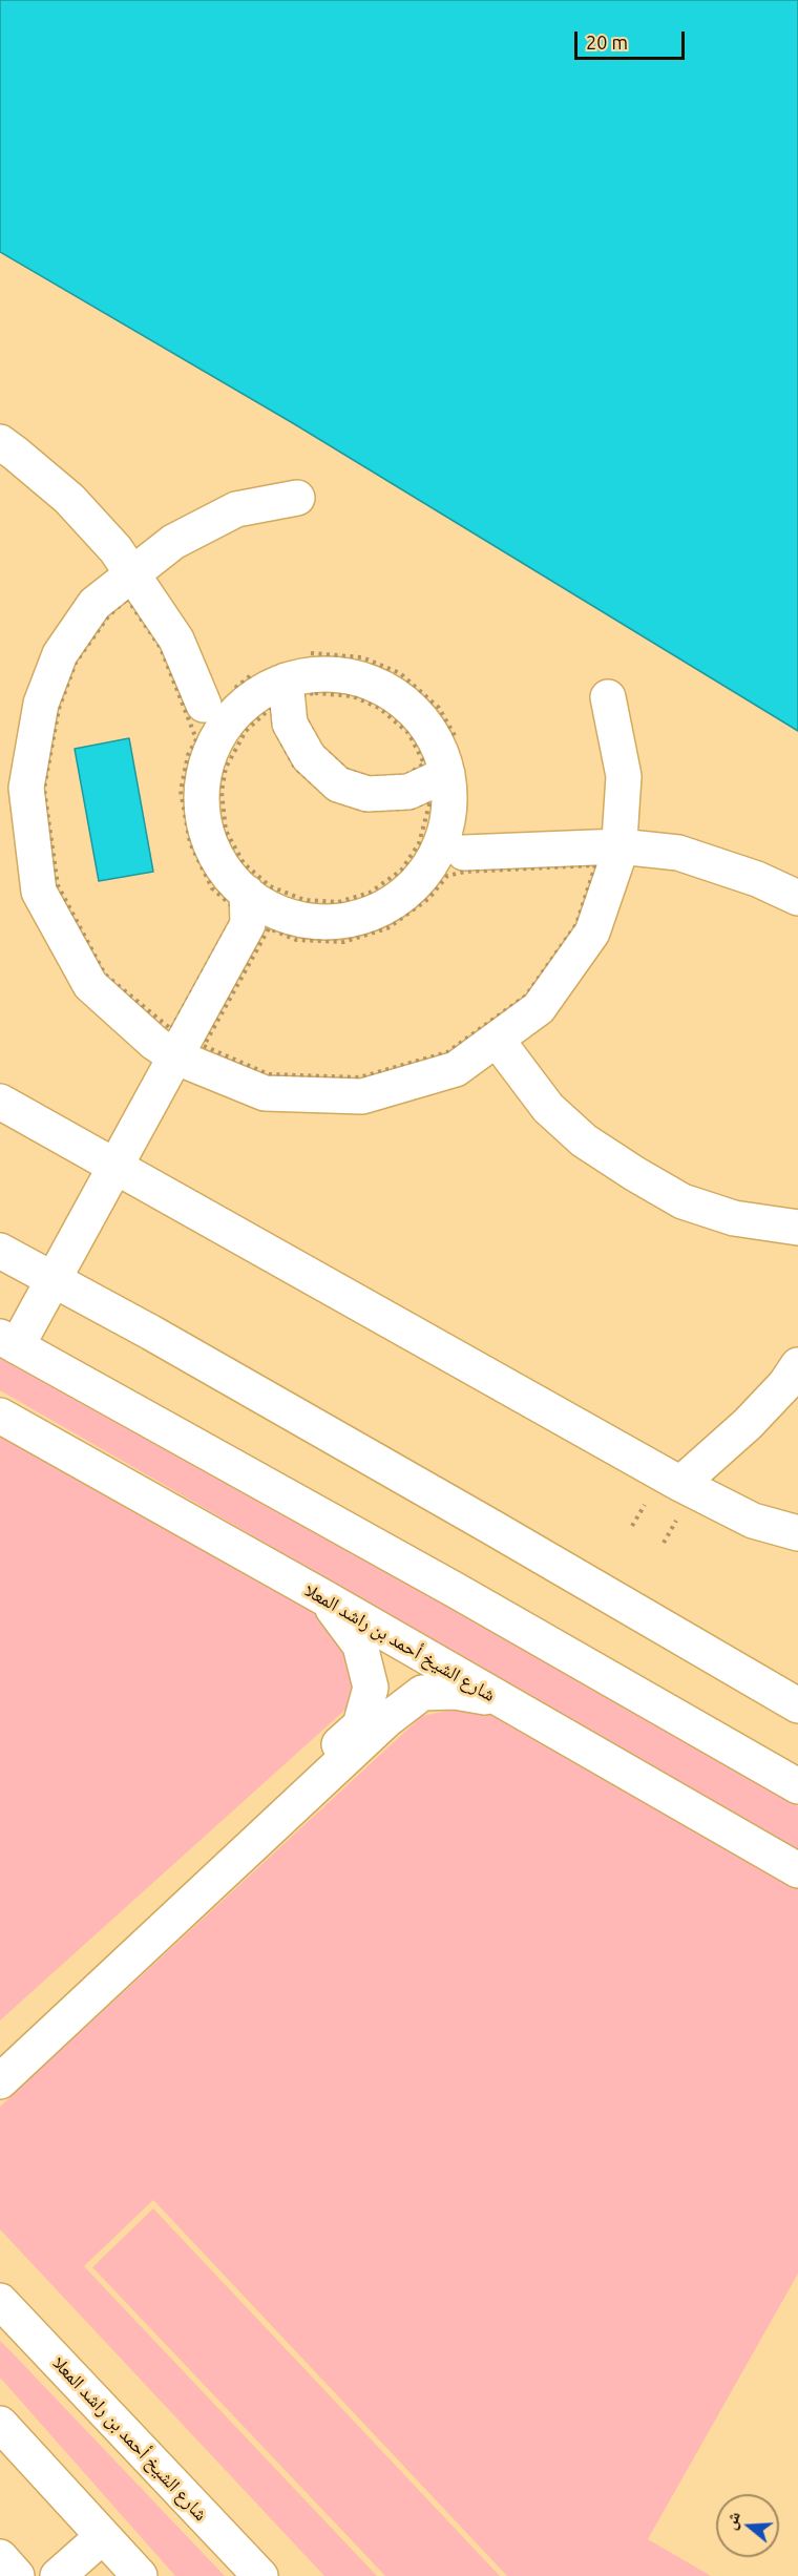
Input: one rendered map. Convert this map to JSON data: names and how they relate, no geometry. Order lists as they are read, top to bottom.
{
  "streets": {
    "main road": ["شارع الشيخ أحمد بن راشد المعلا"]
  },
  "scale_bar": "20 m",
  "north": "left"
}
